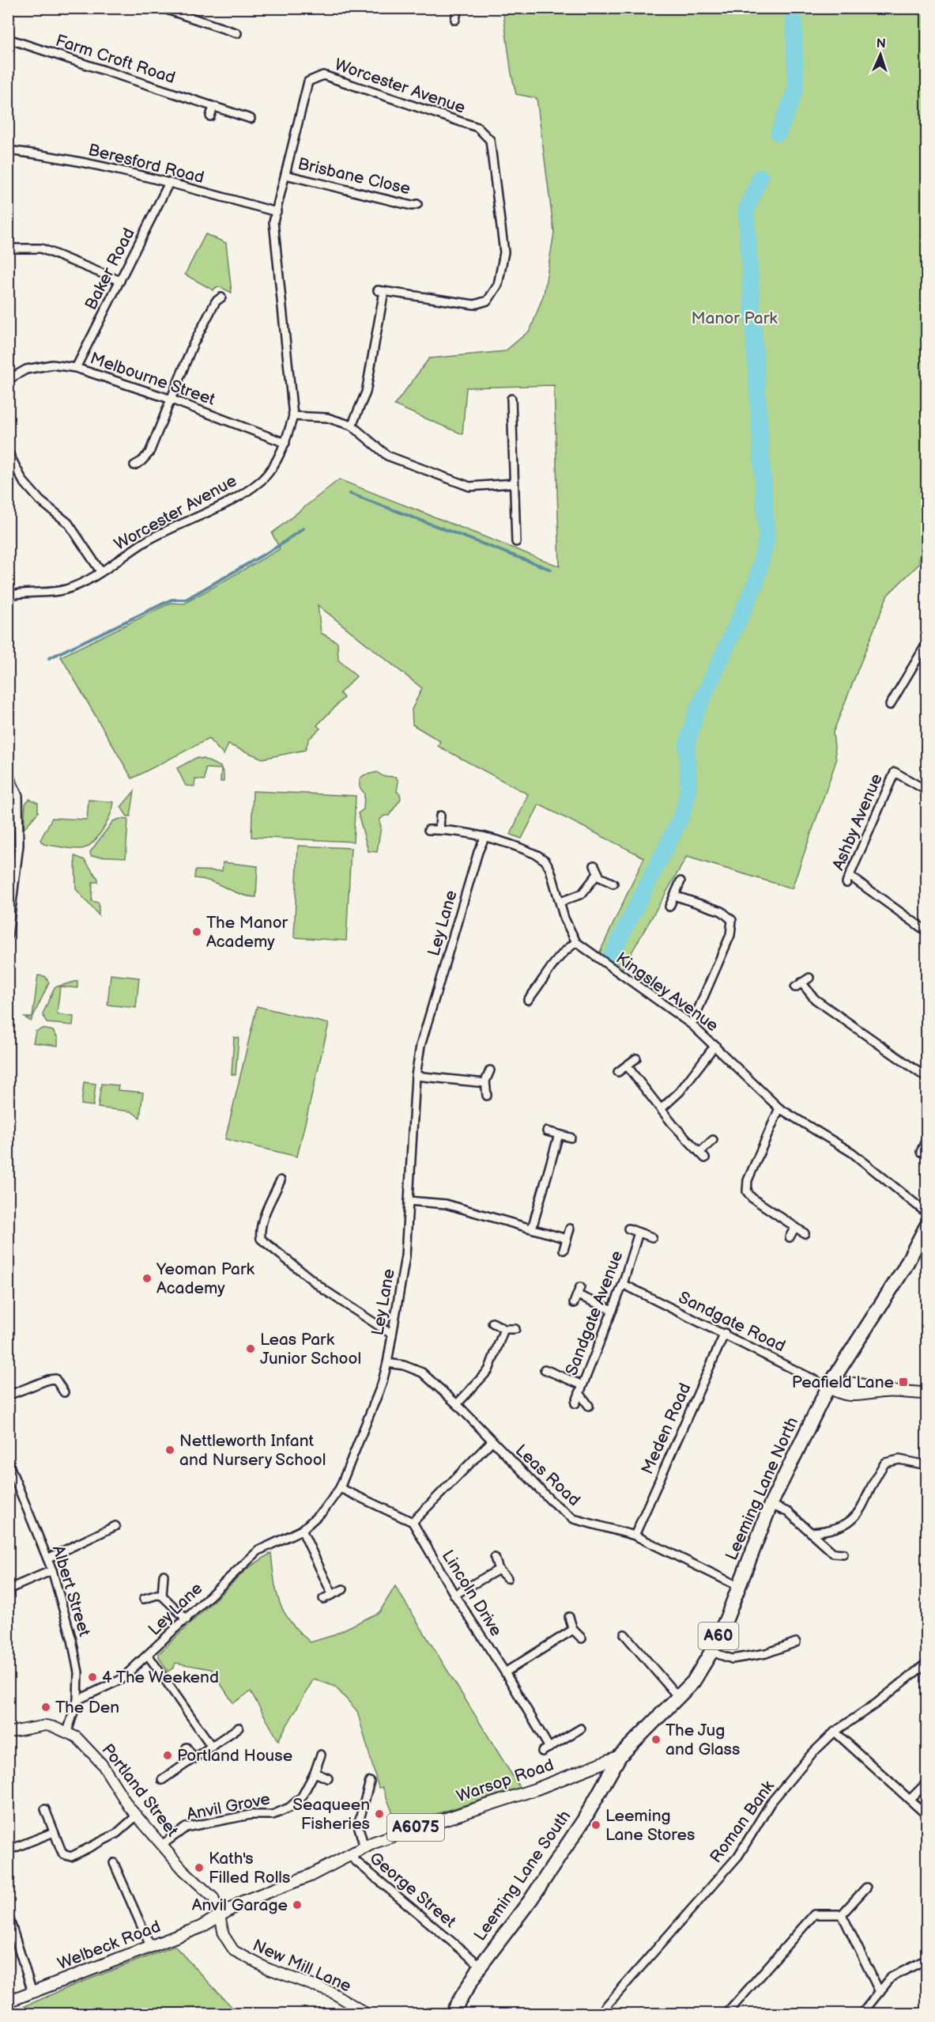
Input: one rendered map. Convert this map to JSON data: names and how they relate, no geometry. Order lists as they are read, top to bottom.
{
  "streets": {
    "highway": ["Leeming Lane North", "A60", "Leeming Lane South"],
    "main road": ["Warsop Road", "A6075", "Welbeck Road"],
    "street": [
      "Farm Croft Road",
      "Worcester Avenue",
      "Beresford Road",
      "Brisbane Close",
      "Baker Road",
      "Melbourne Street",
      "Ashby Avenue",
      "Ley Lane",
      "Kingsley Avenue",
      "Sandgate Avenue",
      "Sandgate Road",
      "Meden Road",
      "Leas Road",
      "Albert Street",
      "Lincoln Drive",
      "Portland Street",
      "Anvil Grove",
      "Roman Bank",
      "George Street",
      "New Mill Lane"
    ]
  },
  "crossings": [
    ["Worcester Avenue", "Beresford Road"],
    ["Worcester Avenue", "Brisbane Close"],
    ["Worcester Avenue", "Melbourne Street"],
    ["Beresford Road", "Baker Road"],
    ["Baker Road", "Melbourne Street"],
    ["Ley Lane", "Leas Road"],
    ["Ley Lane", "Albert Street"],
    ["Sandgate Avenue", "Sandgate Road"],
    ["Sandgate Road", "Meden Road"],
    ["Sandgate Road", "Leeming Lane North"],
    ["Meden Road", "Leas Road"],
    ["Leas Road", "Leeming Lane North"],
    ["Leeming Lane North", "Warsop Road"],
    ["Leeming Lane North", "Leeming Lane South"],
    ["Albert Street", "Portland Street"],
    ["Warsop Road", "Portland Street"],
    ["Warsop Road", "Leeming Lane South"],
    ["Warsop Road", "George Street"],
    ["Warsop Road", "Welbeck Road"],
    ["Warsop Road", "New Mill Lane"],
    ["Portland Street", "Anvil Grove"],
    ["Portland Street", "Welbeck Road"],
    ["Portland Street", "New Mill Lane"],
    ["Leeming Lane South", "George Street"],
    ["Welbeck Road", "New Mill Lane"]
  ],
  "parks": ["Manor Park"],
  "places": {
    "other": [
      "The Manor Academy",
      "Yeoman Park Academy",
      "Leas Park Junior School",
      "Nettleworth Infant and Nursery School",
      "4 The Weekend",
      "The Den",
      "The Jug and Glass",
      "Portland House",
      "Seaqueen Fisheries",
      "Leeming Lane Stores",
      "Kath's Filled Rolls",
      "Anvil Garage"
    ],
    "transit": ["Peafield Lane"]
  },
  "north": "top"
}
